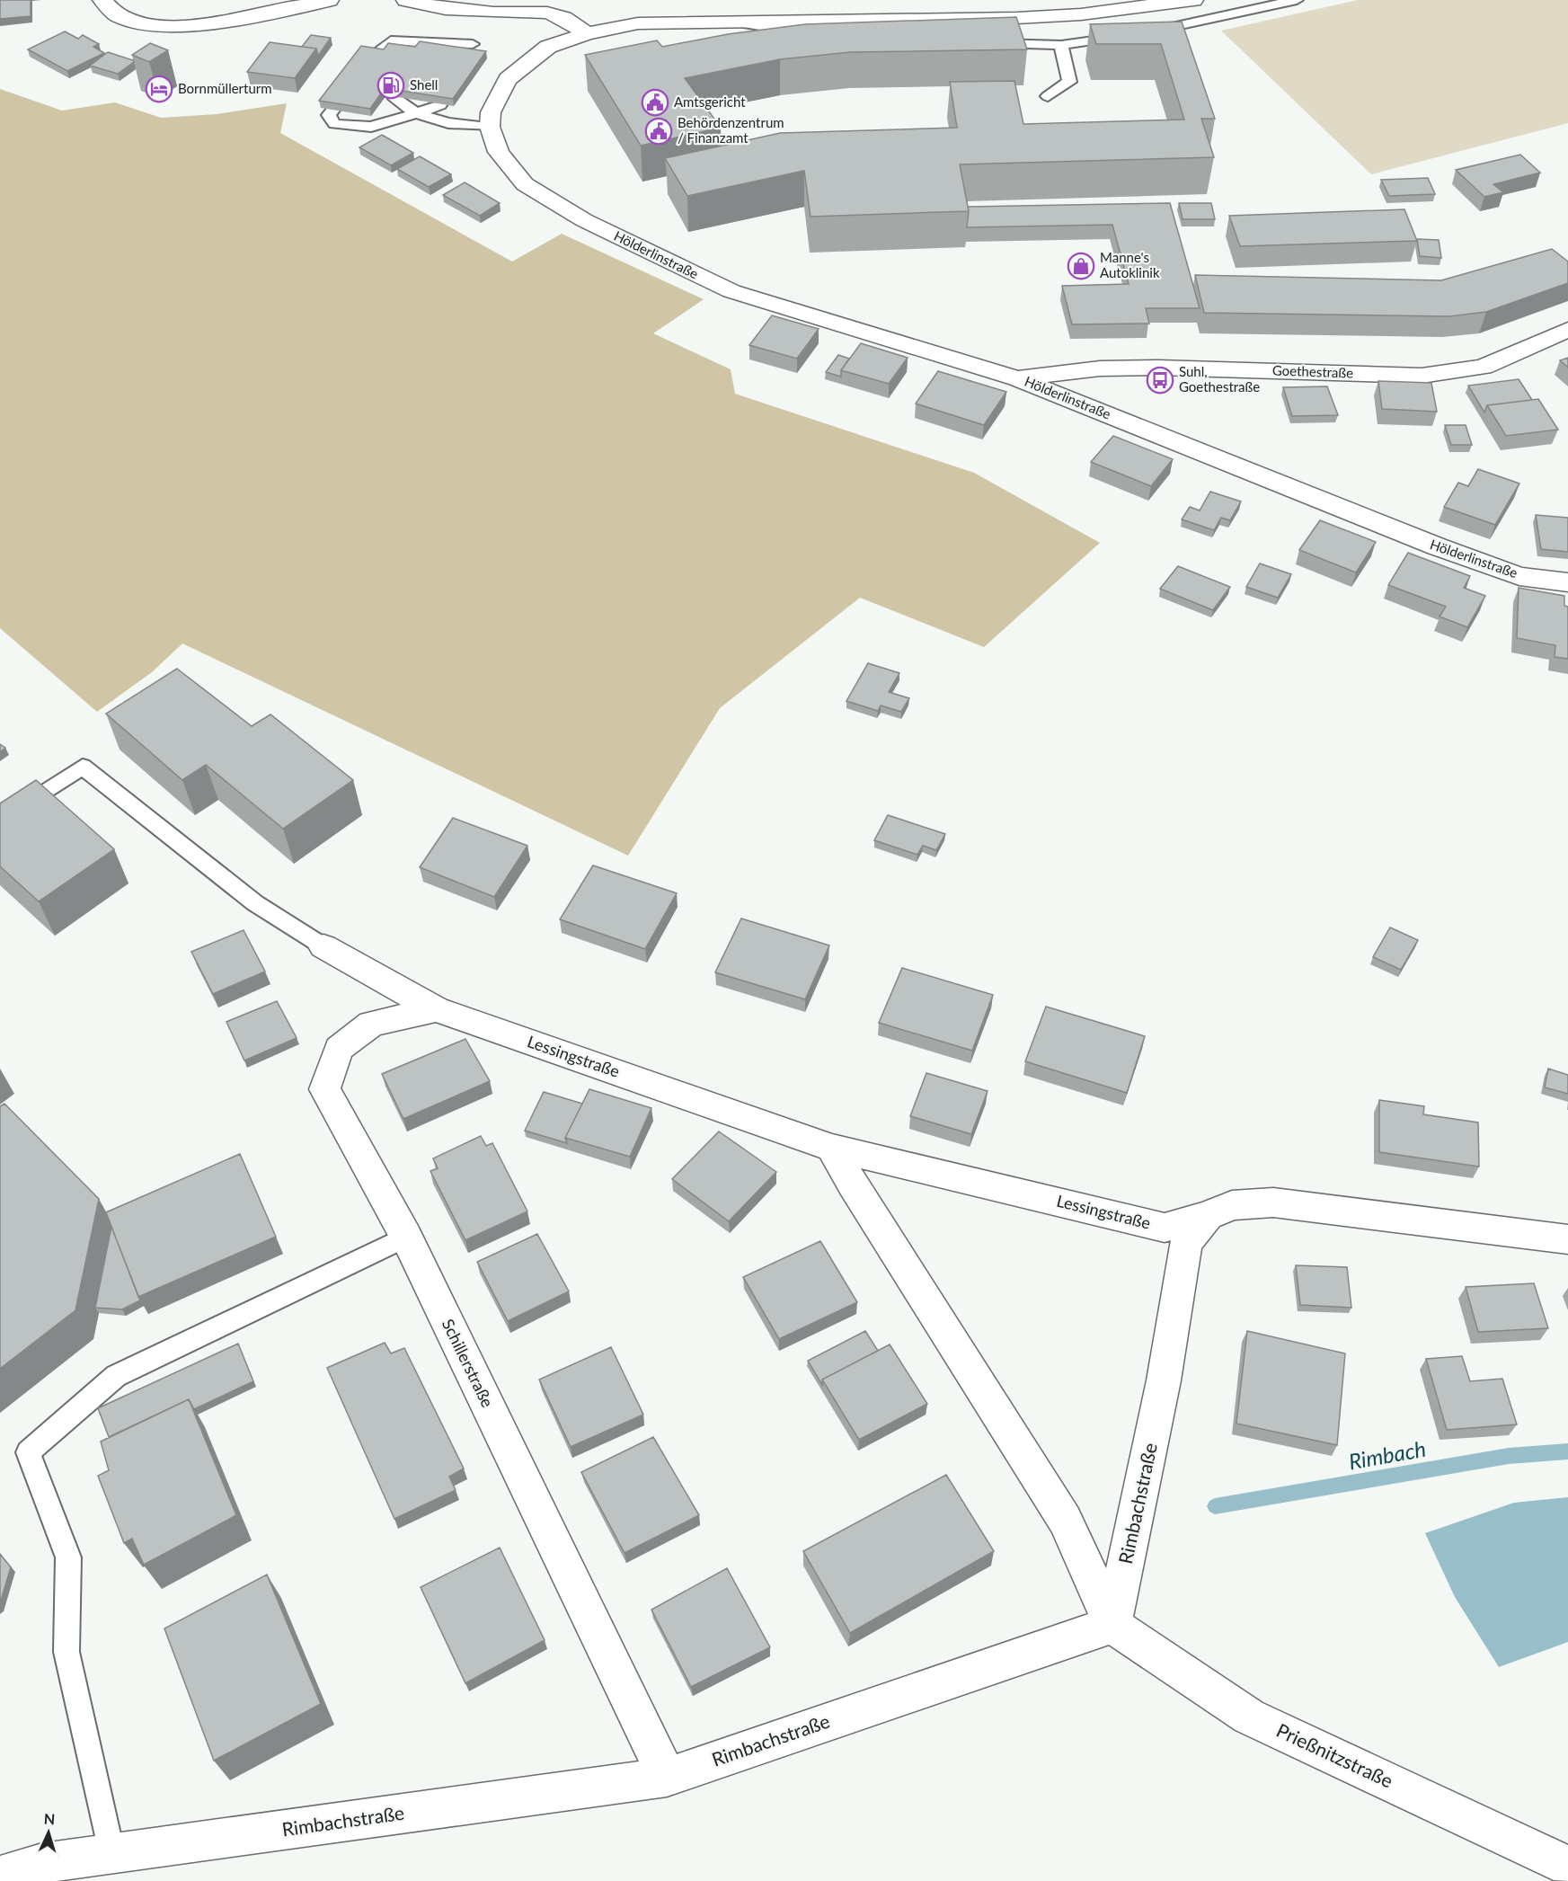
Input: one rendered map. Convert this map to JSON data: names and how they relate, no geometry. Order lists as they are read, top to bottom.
{
  "streets": {
    "street": [
      "Hölderlinstraße",
      "Goethestraße",
      "Lessingstraße",
      "Schillerstraße",
      "Rimbachstraße",
      "Prießnitzstraße"
    ]
  },
  "crossings": [
    ["Hölderlinstraße", "Goethestraße"],
    ["Lessingstraße", "Schillerstraße"],
    ["Lessingstraße", "Rimbachstraße"],
    ["Schillerstraße", "Rimbachstraße"],
    ["Rimbachstraße", "Prießnitzstraße"]
  ],
  "water": ["Rimbach"],
  "places": {
    "fuel station": ["Shell"],
    "hotel": ["Bornmüllerturm"],
    "public building": ["Amtsgericht", "Behördenzentrum / Finanzamt"],
    "shop": ["Manne's Autoklinik"],
    "bus stop": ["Suhl, Goethestraße"]
  },
  "north": "top"
}
